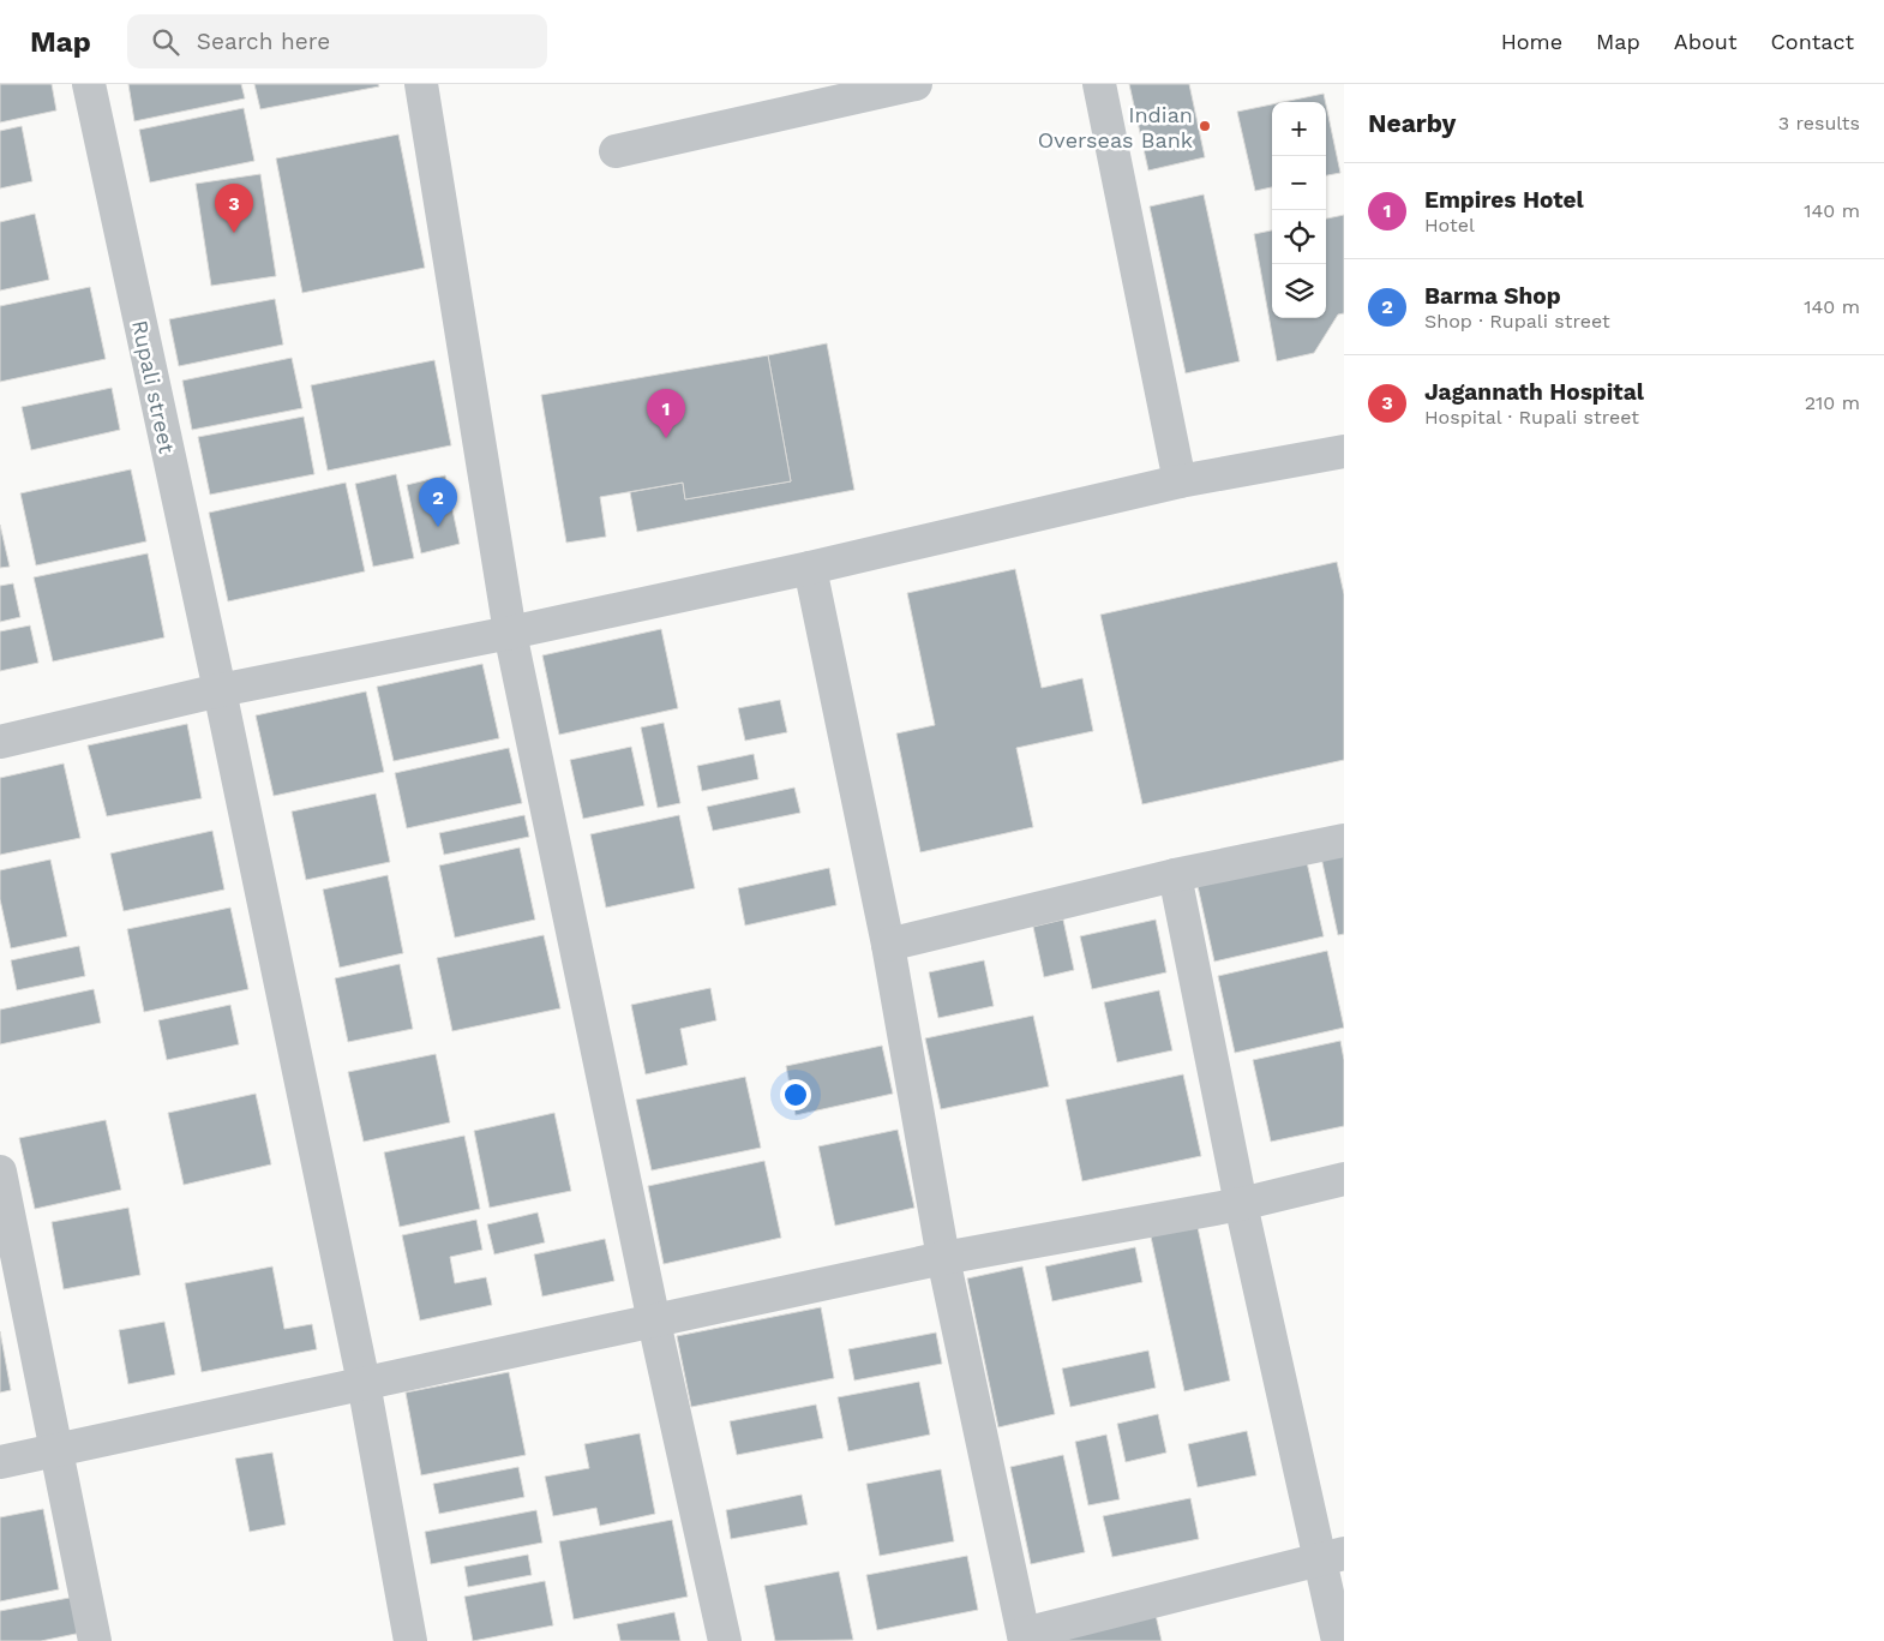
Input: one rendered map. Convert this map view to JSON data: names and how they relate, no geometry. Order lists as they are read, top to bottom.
{
  "streets": {
    "street": ["Rupali street"]
  },
  "places": ["Indian Overseas Bank"],
  "page": {
    "header": "Map",
    "search": "Search here",
    "nav": [
      "Home",
      "Map",
      "About",
      "Contact"
    ],
    "heading": ["Nearby", "3 results"],
    "map_buttons": ["+", "−"],
    "list": [
      {
        "mark": "1",
        "name": "Empires Hotel",
        "note": "Hotel",
        "value": "140 m"
      },
      {
        "mark": "2",
        "name": "Barma Shop",
        "note": "Shop · Rupali street",
        "value": "140 m"
      },
      {
        "mark": "3",
        "name": "Jagannath Hospital",
        "note": "Hospital · Rupali street",
        "value": "210 m"
      }
    ],
    "pins": ["3", "1", "2"]
  }
}
